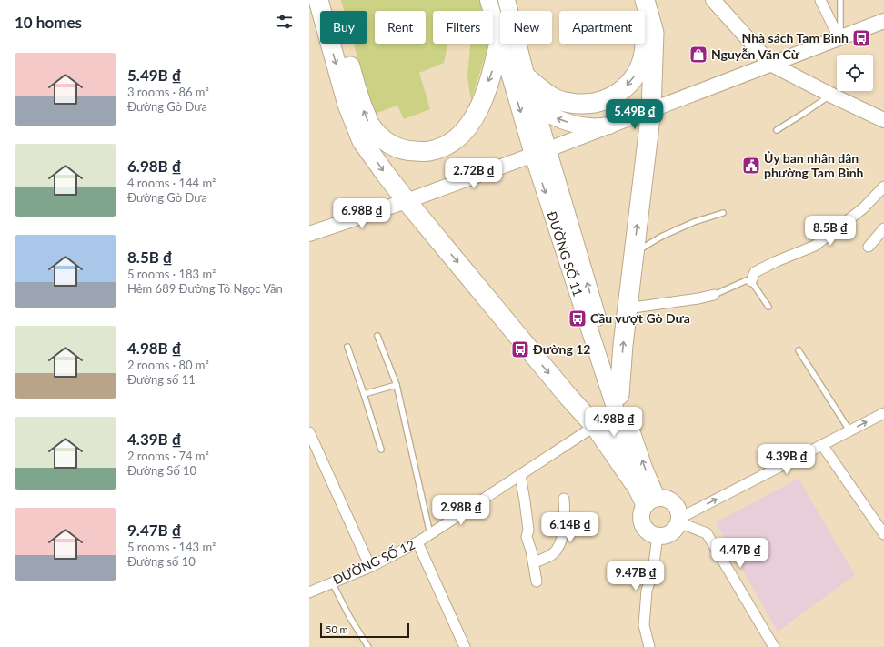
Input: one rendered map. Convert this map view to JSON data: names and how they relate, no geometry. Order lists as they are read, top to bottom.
{
  "streets": {
    "main road": ["ĐƯỜNG SỐ 11"],
    "street": ["ĐƯỜNG SỐ 12"]
  },
  "places": {
    "bus stop": ["Nhà sách Tam Bình", "Cầu vượt Gò Dưa", "Đường 12"],
    "shop": ["Nguyễn Văn Cừ"],
    "public building": ["Ủy ban nhân dân phường Tam Bình"]
  },
  "scale_bar": "50 m",
  "page": {
    "heading": "10 homes",
    "chip": [
      "Buy",
      "Rent",
      "Filters",
      "New",
      "Apartment"
    ],
    "list": [
      {
        "name": "5.49B ₫",
        "note": "3 rooms · 86 m² · Đường Gò Dưa"
      },
      {
        "name": "6.98B ₫",
        "note": "4 rooms · 144 m² · Đường Gò Dưa"
      },
      {
        "name": "8.5B ₫",
        "note": "5 rooms · 183 m² · Hẻm 689 Đường Tô Ngọc Vân"
      },
      {
        "name": "4.98B ₫",
        "note": "2 rooms · 80 m² · Đường số 11"
      },
      {
        "name": "4.39B ₫",
        "note": "2 rooms · 74 m² · Đường Số 10"
      },
      {
        "name": "9.47B ₫",
        "note": "5 rooms · 143 m² · Đường số 10"
      }
    ],
    "price": [
      "5.49B ₫",
      "2.72B ₫",
      "6.98B ₫",
      "8.5B ₫",
      "4.98B ₫",
      "4.39B ₫",
      "2.98B ₫",
      "6.14B ₫",
      "4.47B ₫",
      "9.47B ₫"
    ],
    "scale": "50 m"
  }
}
